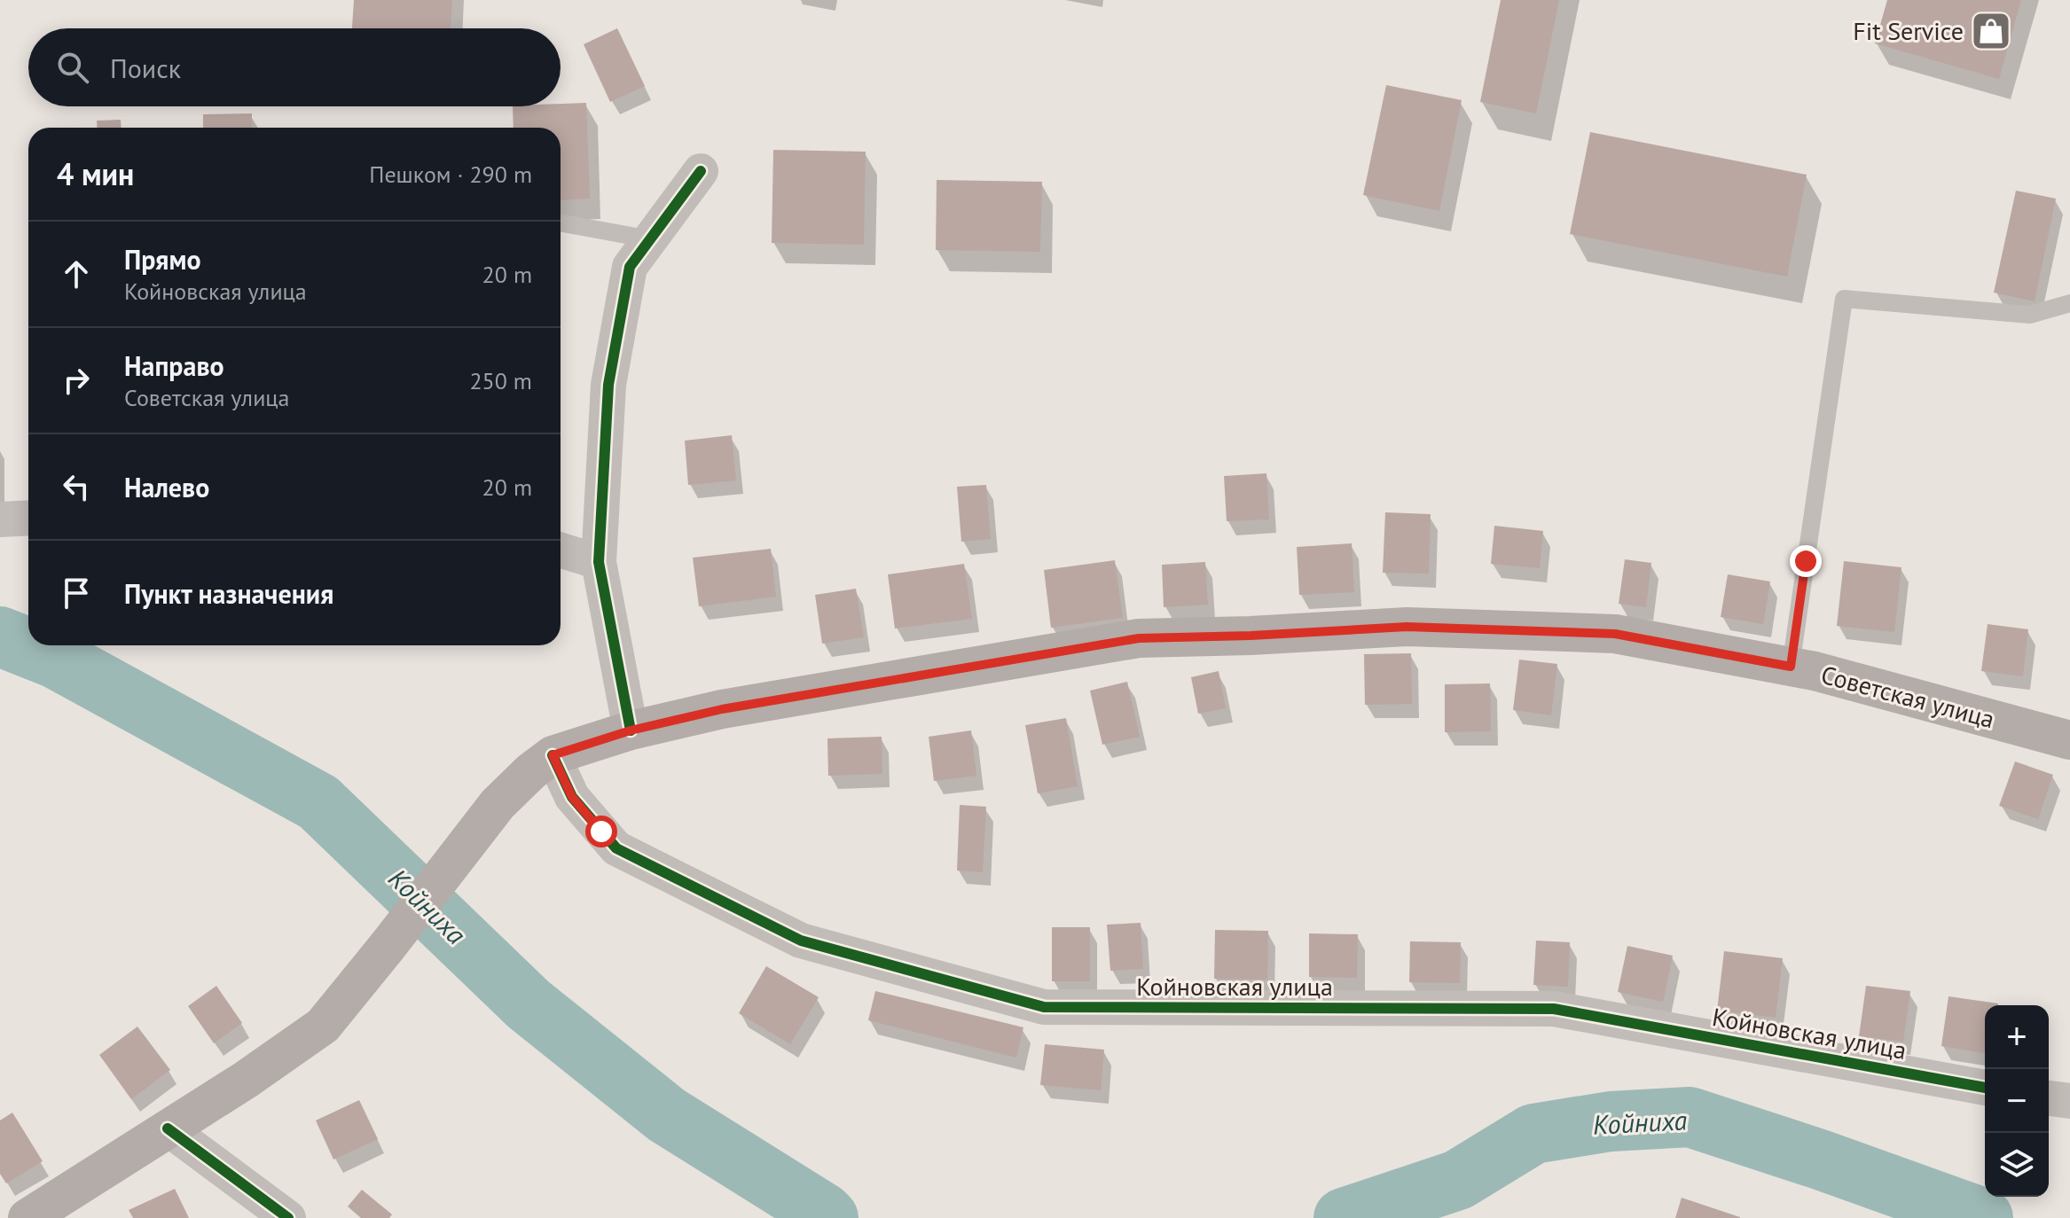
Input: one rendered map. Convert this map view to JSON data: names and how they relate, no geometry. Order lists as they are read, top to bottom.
{
  "streets": {
    "main road": ["Советская улица"],
    "street": ["Койновская улица"]
  },
  "crossings": [
    ["Советская улица", "Койновская улица"]
  ],
  "water": ["Койниха"],
  "places": {
    "shop": ["Fit Service"]
  },
  "page": {
    "search": "Поиск",
    "heading": ["4 мин", "Пешком · 290 m"],
    "list": [
      ["Прямо", "Койновская улица", "20 m"],
      ["Направо", "Советская улица", "250 m"],
      ["Налево", "20 m"],
      "Пункт назначения"
    ],
    "map_buttons": ["+", "−"]
  }
}
